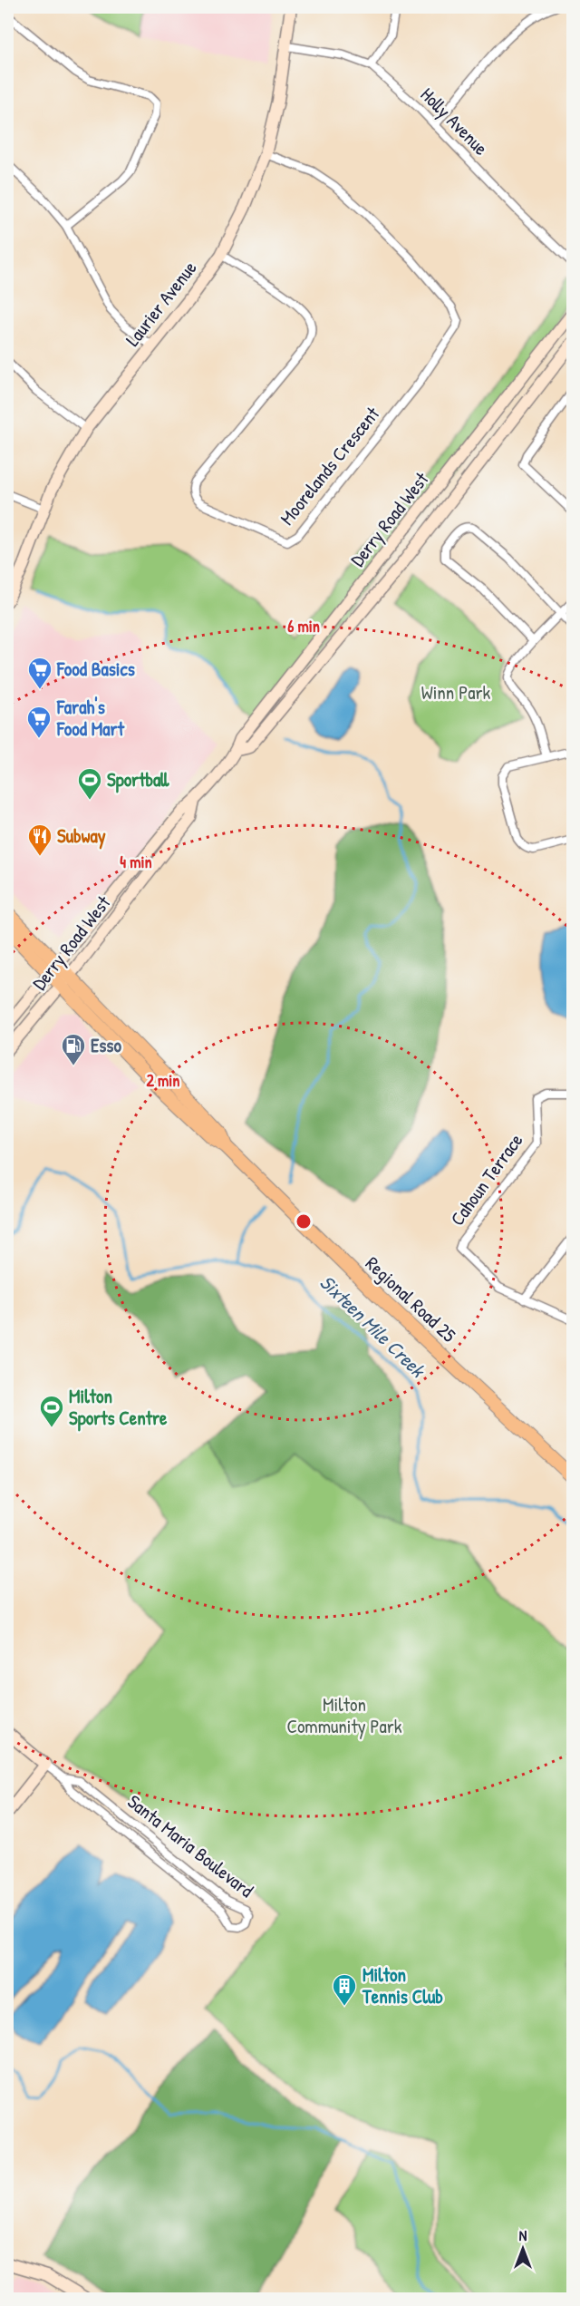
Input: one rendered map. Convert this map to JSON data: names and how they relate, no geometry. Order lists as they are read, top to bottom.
{
  "streets": {
    "main road": [
      "Laurier Avenue",
      "Derry Road West",
      "Regional Road 25",
      "Santa Maria Boulevard"
    ],
    "street": ["Holly Avenue", "Moorelands Crescent", "Cahoun Terrace"]
  },
  "crossings": [
    ["Holly Avenue", "Laurier Avenue"],
    ["Laurier Avenue", "Moorelands Crescent"],
    ["Derry Road West", "Regional Road 25"]
  ],
  "water": ["Sixteen Mile Creek"],
  "parks": ["Winn Park", "Milton Community Park"],
  "places": {
    "supermarket": ["Food Basics", "Farah's Food Mart"],
    "sports": ["Sportball", "Milton Sports Centre"],
    "restaurant": ["Subway"],
    "fuel station": ["Esso"],
    "building": ["Milton Tennis Club"]
  },
  "north": "top",
  "rings": ["6 min", "4 min", "2 min"]
}
